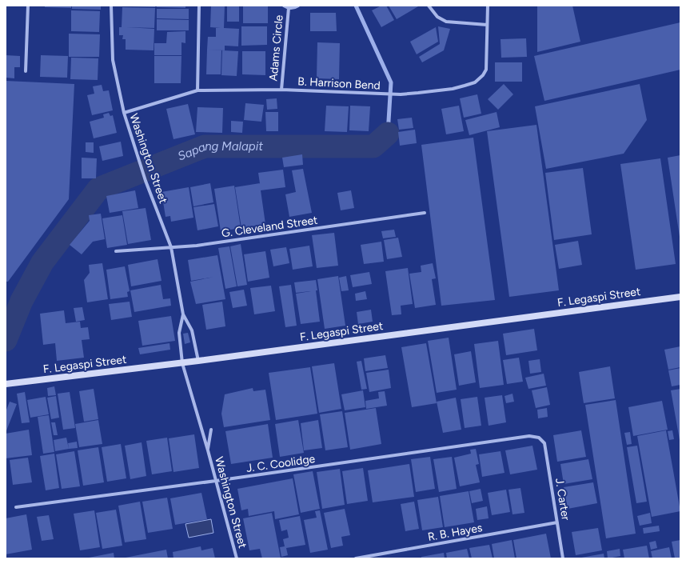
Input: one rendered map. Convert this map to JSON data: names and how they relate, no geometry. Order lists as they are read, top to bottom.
{
  "streets": {
    "main road": ["F. Legaspi Street"],
    "street": [
      "Adams Circle",
      "B. Harrison Bend",
      "Washington Street",
      "G. Cleveland Street",
      "J. C. Coolidge",
      "J. Carter",
      "R. B. Hayes"
    ]
  },
  "crossings": [
    ["Adams Circle", "B. Harrison Bend"],
    ["B. Harrison Bend", "Washington Street"],
    ["Washington Street", "G. Cleveland Street"],
    ["Washington Street", "F. Legaspi Street"],
    ["Washington Street", "J. C. Coolidge"],
    ["J. C. Coolidge", "J. Carter"],
    ["J. Carter", "R. B. Hayes"]
  ],
  "water": ["Sapang Malapit"]
}
